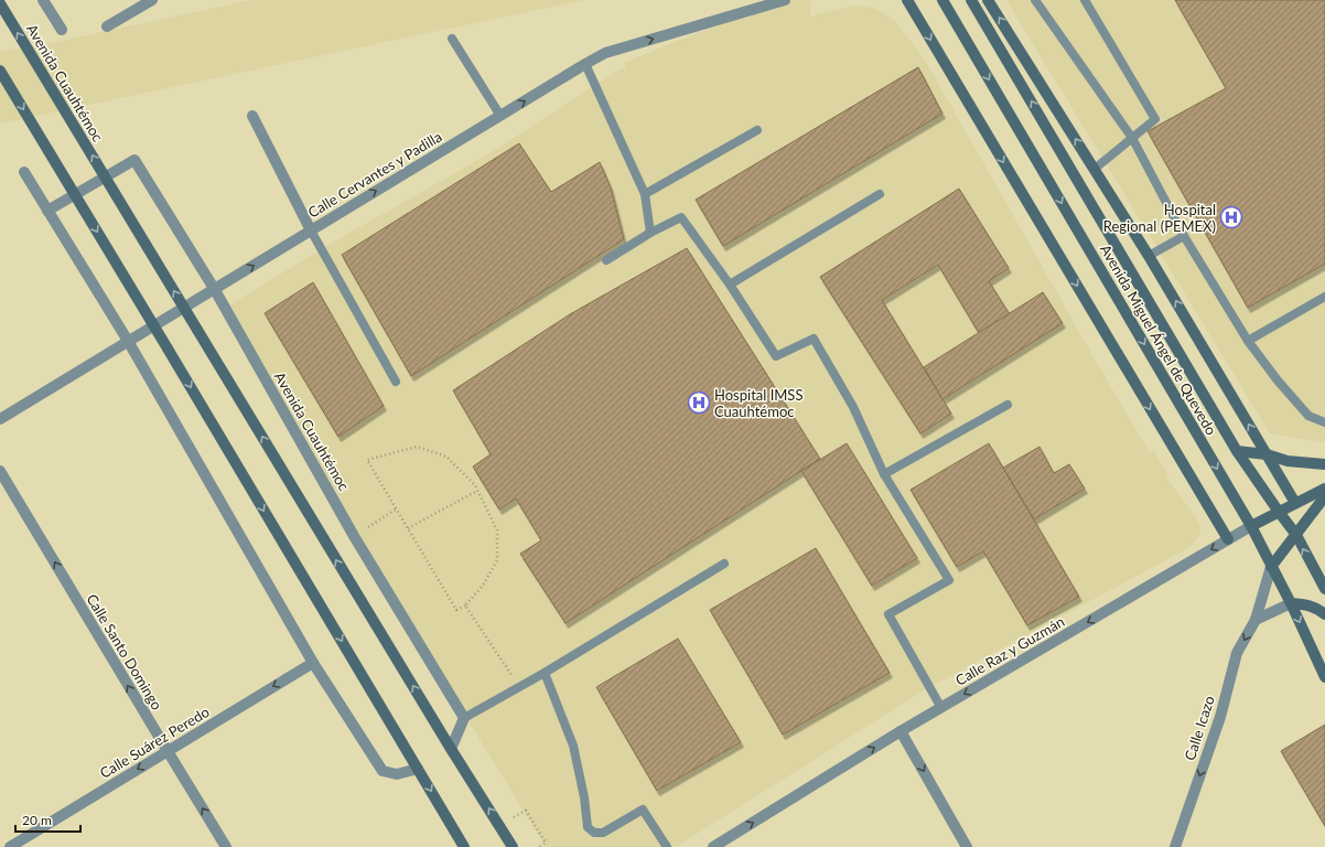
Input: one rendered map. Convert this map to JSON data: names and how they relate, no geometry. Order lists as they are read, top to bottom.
{
  "streets": {
    "main road": ["Avenida Cuauhtémoc", "Avenida Miguel Ángel de Quevedo", "Calle Raz y Guzmán"],
    "street": [
      "Calle Cervantes y Padilla",
      "Calle Santo Domingo",
      "Calle Icazo",
      "Calle Suárez Peredo"
    ]
  },
  "crossings": [
    ["Avenida Cuauhtémoc", "Calle Cervantes y Padilla"],
    ["Avenida Miguel Ángel de Quevedo", "Calle Raz y Guzmán"],
    ["Avenida Miguel Ángel de Quevedo", "Calle Icazo"],
    ["Calle Santo Domingo", "Calle Suárez Peredo"]
  ],
  "one_way": [
    "Calle Cervantes y Padilla",
    "Calle Santo Domingo",
    "Calle Icazo",
    "Calle Suárez Peredo"
  ],
  "places": {
    "hospital": ["Hospital Regional (PEMEX)", "Hospital IMSS Cuauhtémoc"]
  },
  "scale_bar": "20 m"
}
